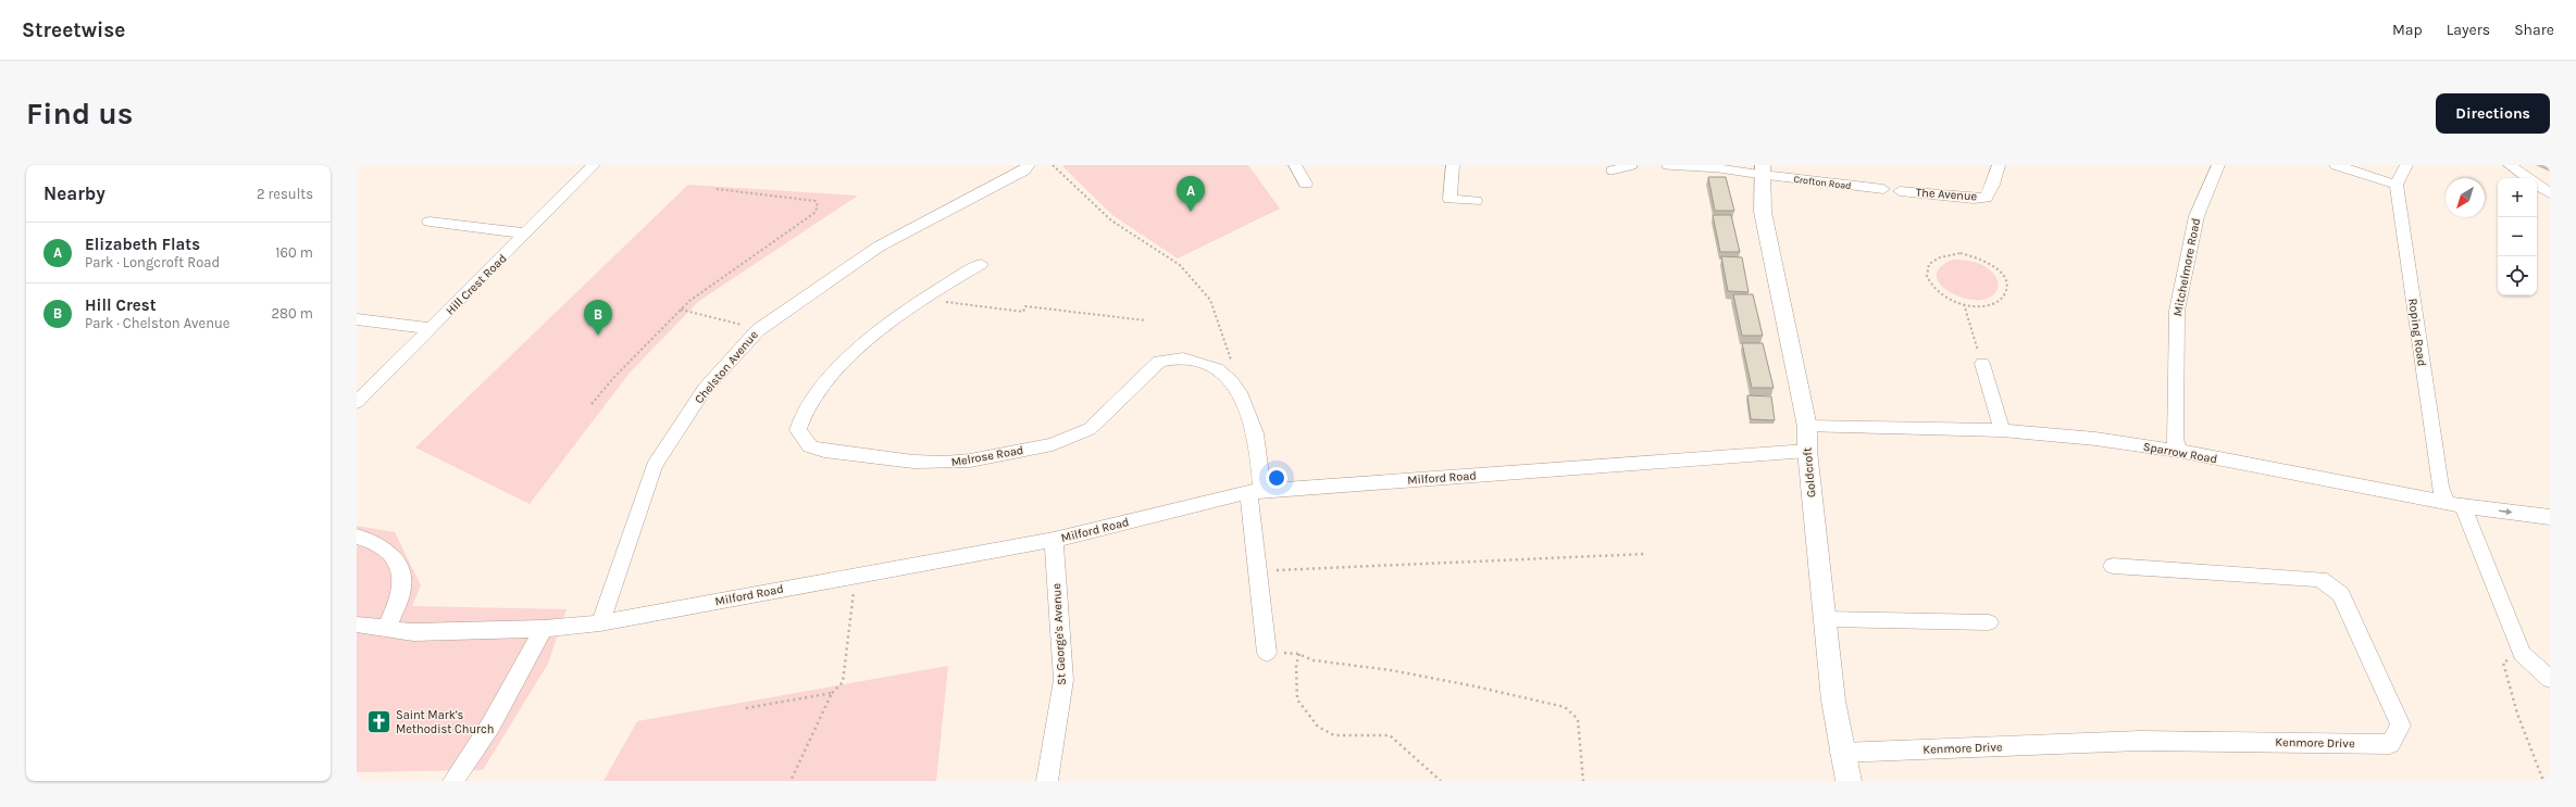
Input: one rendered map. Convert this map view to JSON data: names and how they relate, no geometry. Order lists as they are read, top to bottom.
{
  "streets": {
    "street": [
      "Crofton Road",
      "The Avenue",
      "Mitchelmore Road",
      "Hill Crest Road",
      "Roping Road",
      "Chelston Avenue",
      "Sparrow Road",
      "Melrose Road",
      "Goldcroft",
      "Milford Road",
      "St George's Avenue",
      "Kenmore Drive"
    ]
  },
  "crossings": [
    ["Crofton Road", "Goldcroft"],
    ["Mitchelmore Road", "Sparrow Road"],
    ["Roping Road", "Sparrow Road"],
    ["Chelston Avenue", "Milford Road"],
    ["Sparrow Road", "Goldcroft"],
    ["Melrose Road", "Milford Road"],
    ["Goldcroft", "Milford Road"],
    ["Goldcroft", "Kenmore Drive"],
    ["Milford Road", "St George's Avenue"]
  ],
  "places": {
    "church": ["Saint Mark's Methodist Church"]
  },
  "north": "bottom left",
  "page": {
    "header": "Streetwise",
    "nav": ["Map", "Layers", "Share"],
    "buttons": "Directions",
    "title": "Find us",
    "heading": ["Nearby", "2 results"],
    "pins": ["A", "B"],
    "map_buttons": ["+", "−"],
    "list": [
      {
        "mark": "A",
        "name": "Elizabeth Flats",
        "note": "Park · Longcroft Road",
        "value": "160 m"
      },
      {
        "mark": "B",
        "name": "Hill Crest",
        "note": "Park · Chelston Avenue",
        "value": "280 m"
      }
    ]
  }
}
